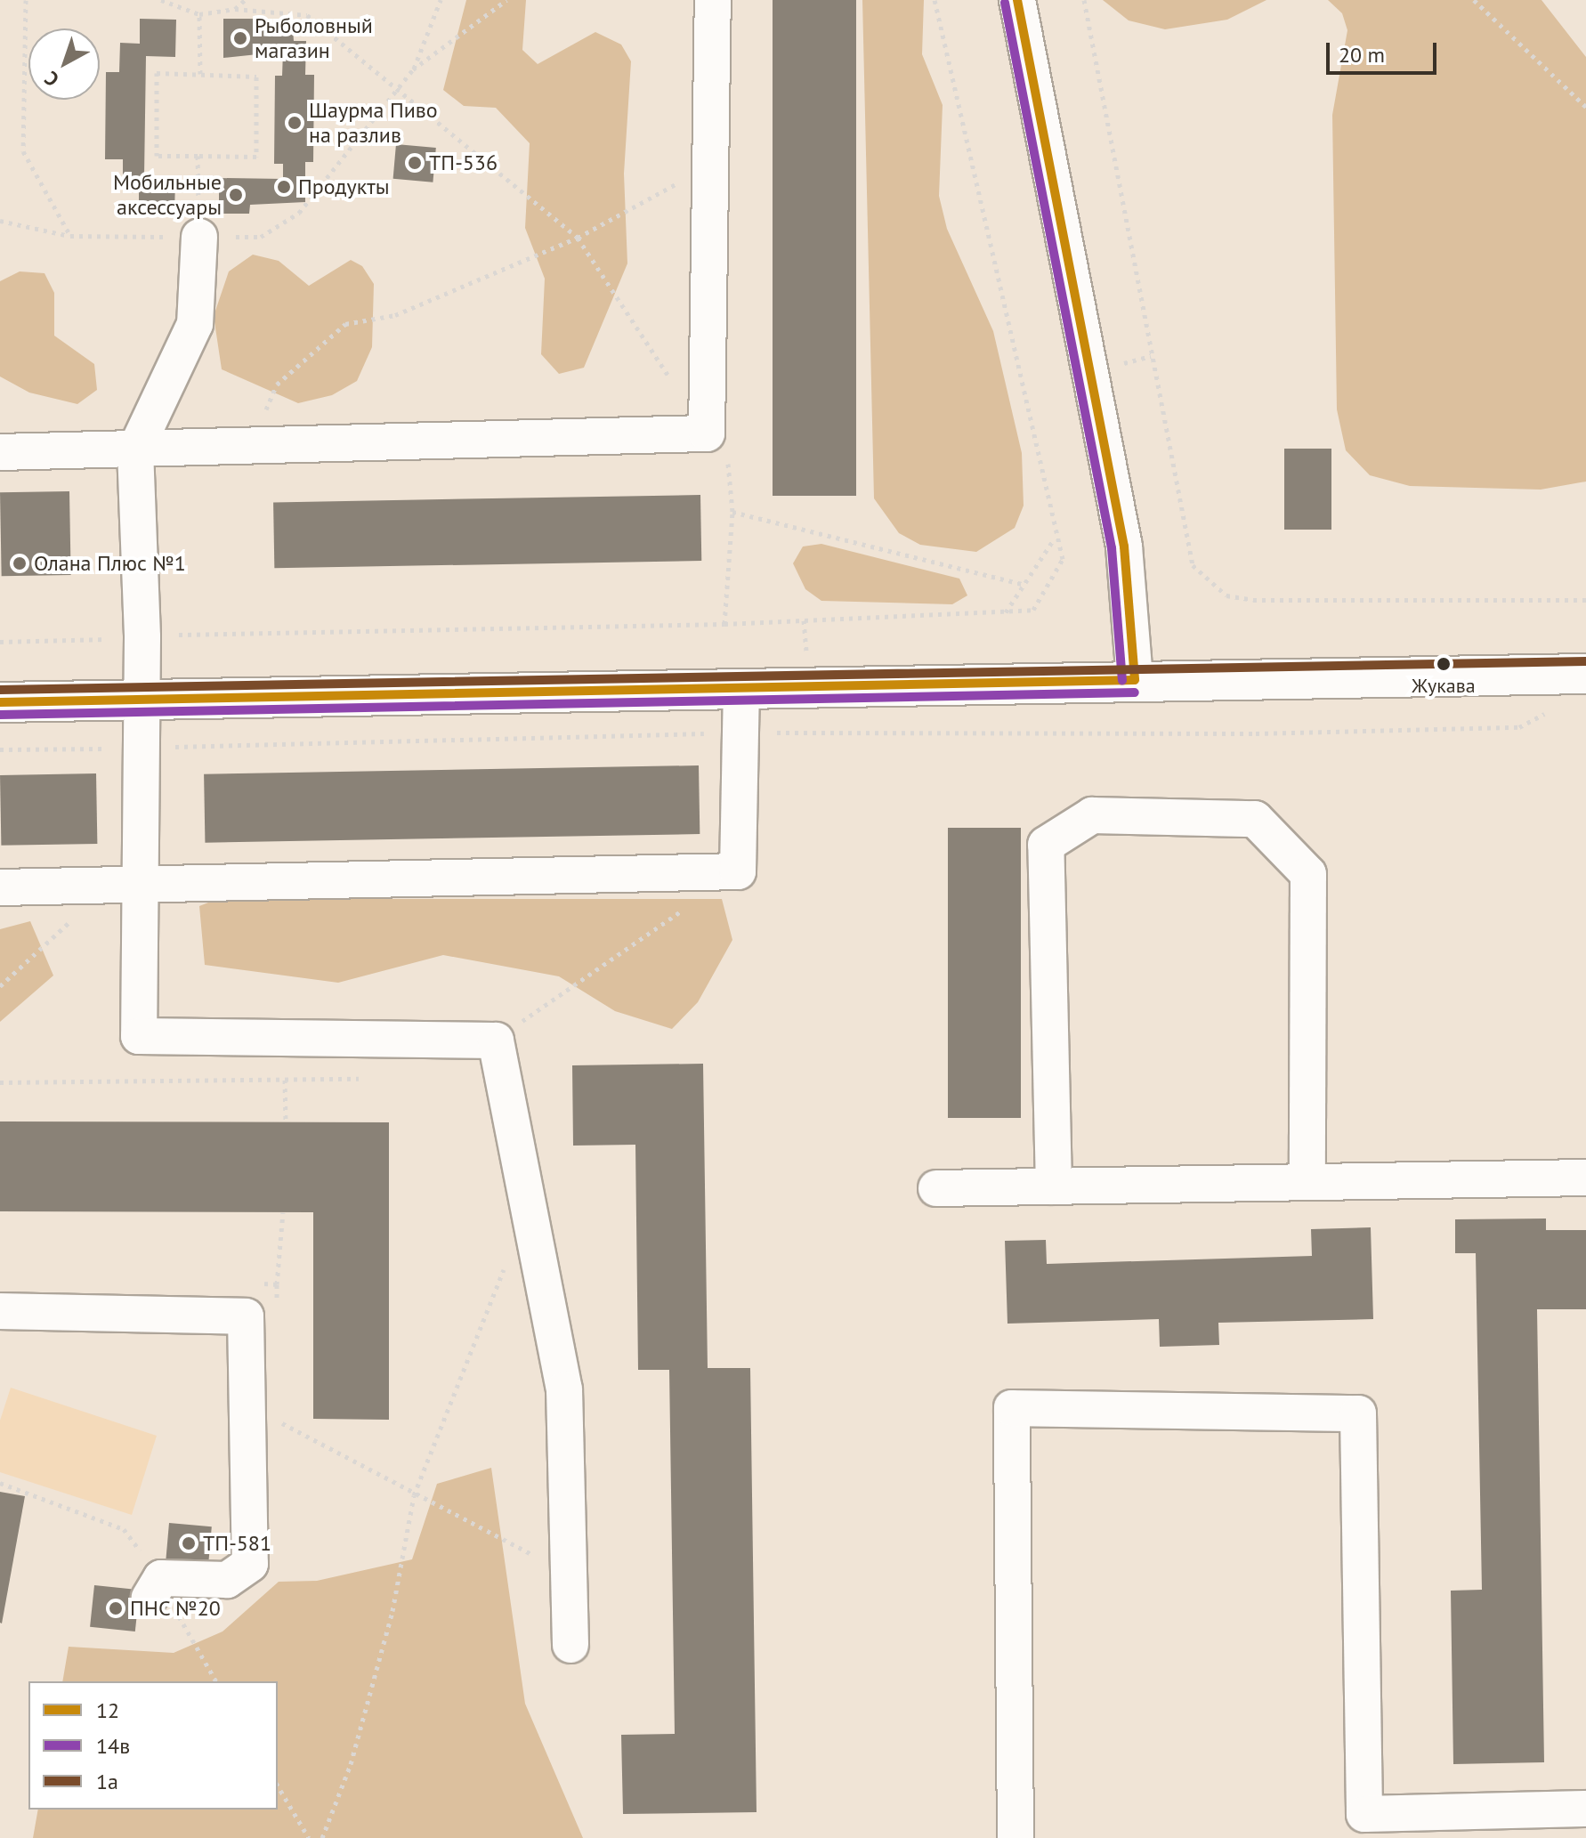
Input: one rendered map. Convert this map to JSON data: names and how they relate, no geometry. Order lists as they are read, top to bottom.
{
  "places": [
    "Рыболовный магазин",
    "Шаурма Пиво на разлив",
    "ТП-536",
    "Продукты",
    "Мобильные аксессуары",
    "Олана Плюс №1",
    "Жукава",
    "ТП-581",
    "ПНС №20"
  ],
  "lines": ["transit line 12", "transit line 14в", "transit line 1а"],
  "legend": ["12", "14в", "1а"],
  "scale_bar": "20 m",
  "north": "bottom left"
}
